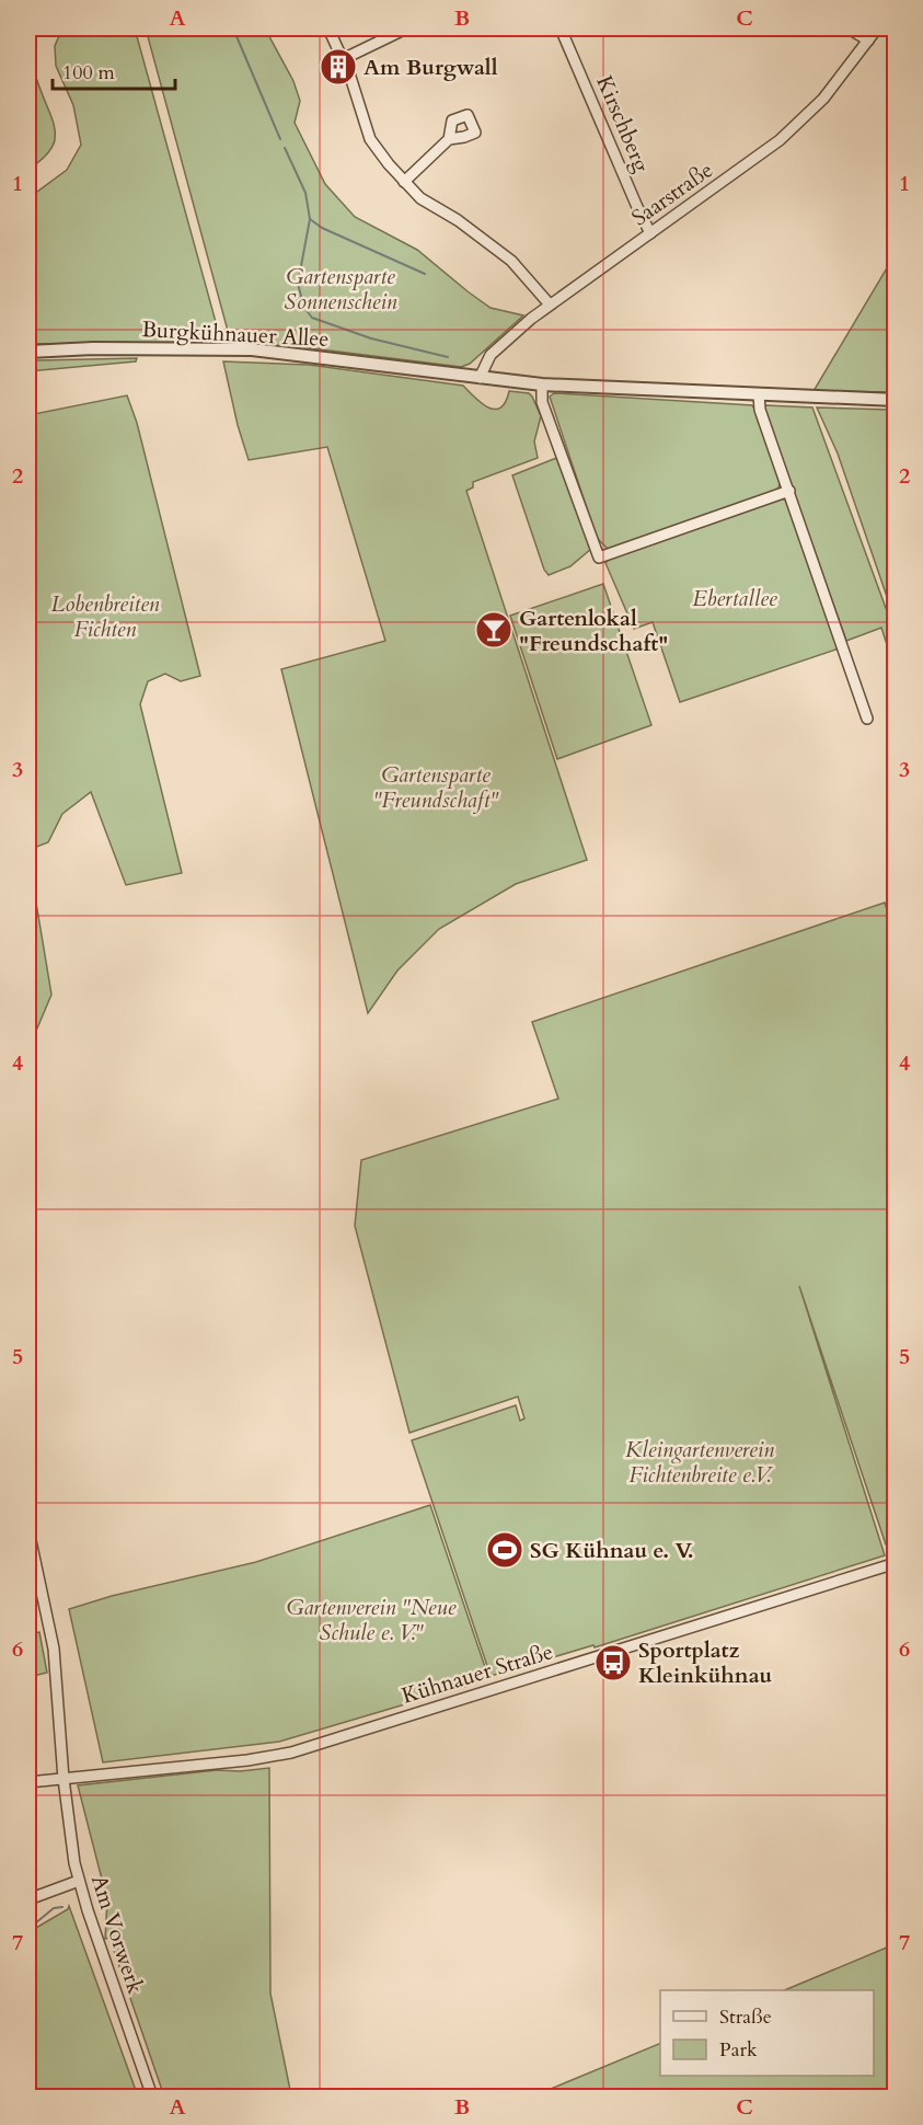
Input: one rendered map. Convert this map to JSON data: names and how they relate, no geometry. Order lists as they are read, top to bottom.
{
  "streets": {
    "street": [
      "Kirschberg",
      "Saarstraße",
      "Burgkühnauer Allee",
      "Kühnauer Straße",
      "Am Vorwerk"
    ]
  },
  "crossings": [
    ["Kirschberg", "Saarstraße"],
    ["Saarstraße", "Burgkühnauer Allee"],
    ["Kühnauer Straße", "Am Vorwerk"]
  ],
  "parks": [
    "Gartensparte Sonnenschein",
    "Ebertallee",
    "Lobenbreiten Fichten",
    "Gartensparte \"Freundschaft\"",
    "Kleingartenverein Fichtenbreite e.V.",
    "Gartenverein \"Neue Schule e. V.\""
  ],
  "places": {
    "building": ["Am Burgwall"],
    "bar": ["Gartenlokal \"Freundschaft\""],
    "sports": ["SG Kühnau e. V."],
    "bus stop": ["Sportplatz Kleinkühnau"]
  },
  "legend": ["Straße", "Park"],
  "scale_bar": "100 m",
  "grid": {
    "columns": ["A", "B", "C"],
    "rows": [
      "1",
      "2",
      "3",
      "4",
      "5",
      "6",
      "7"
    ]
  }
}
